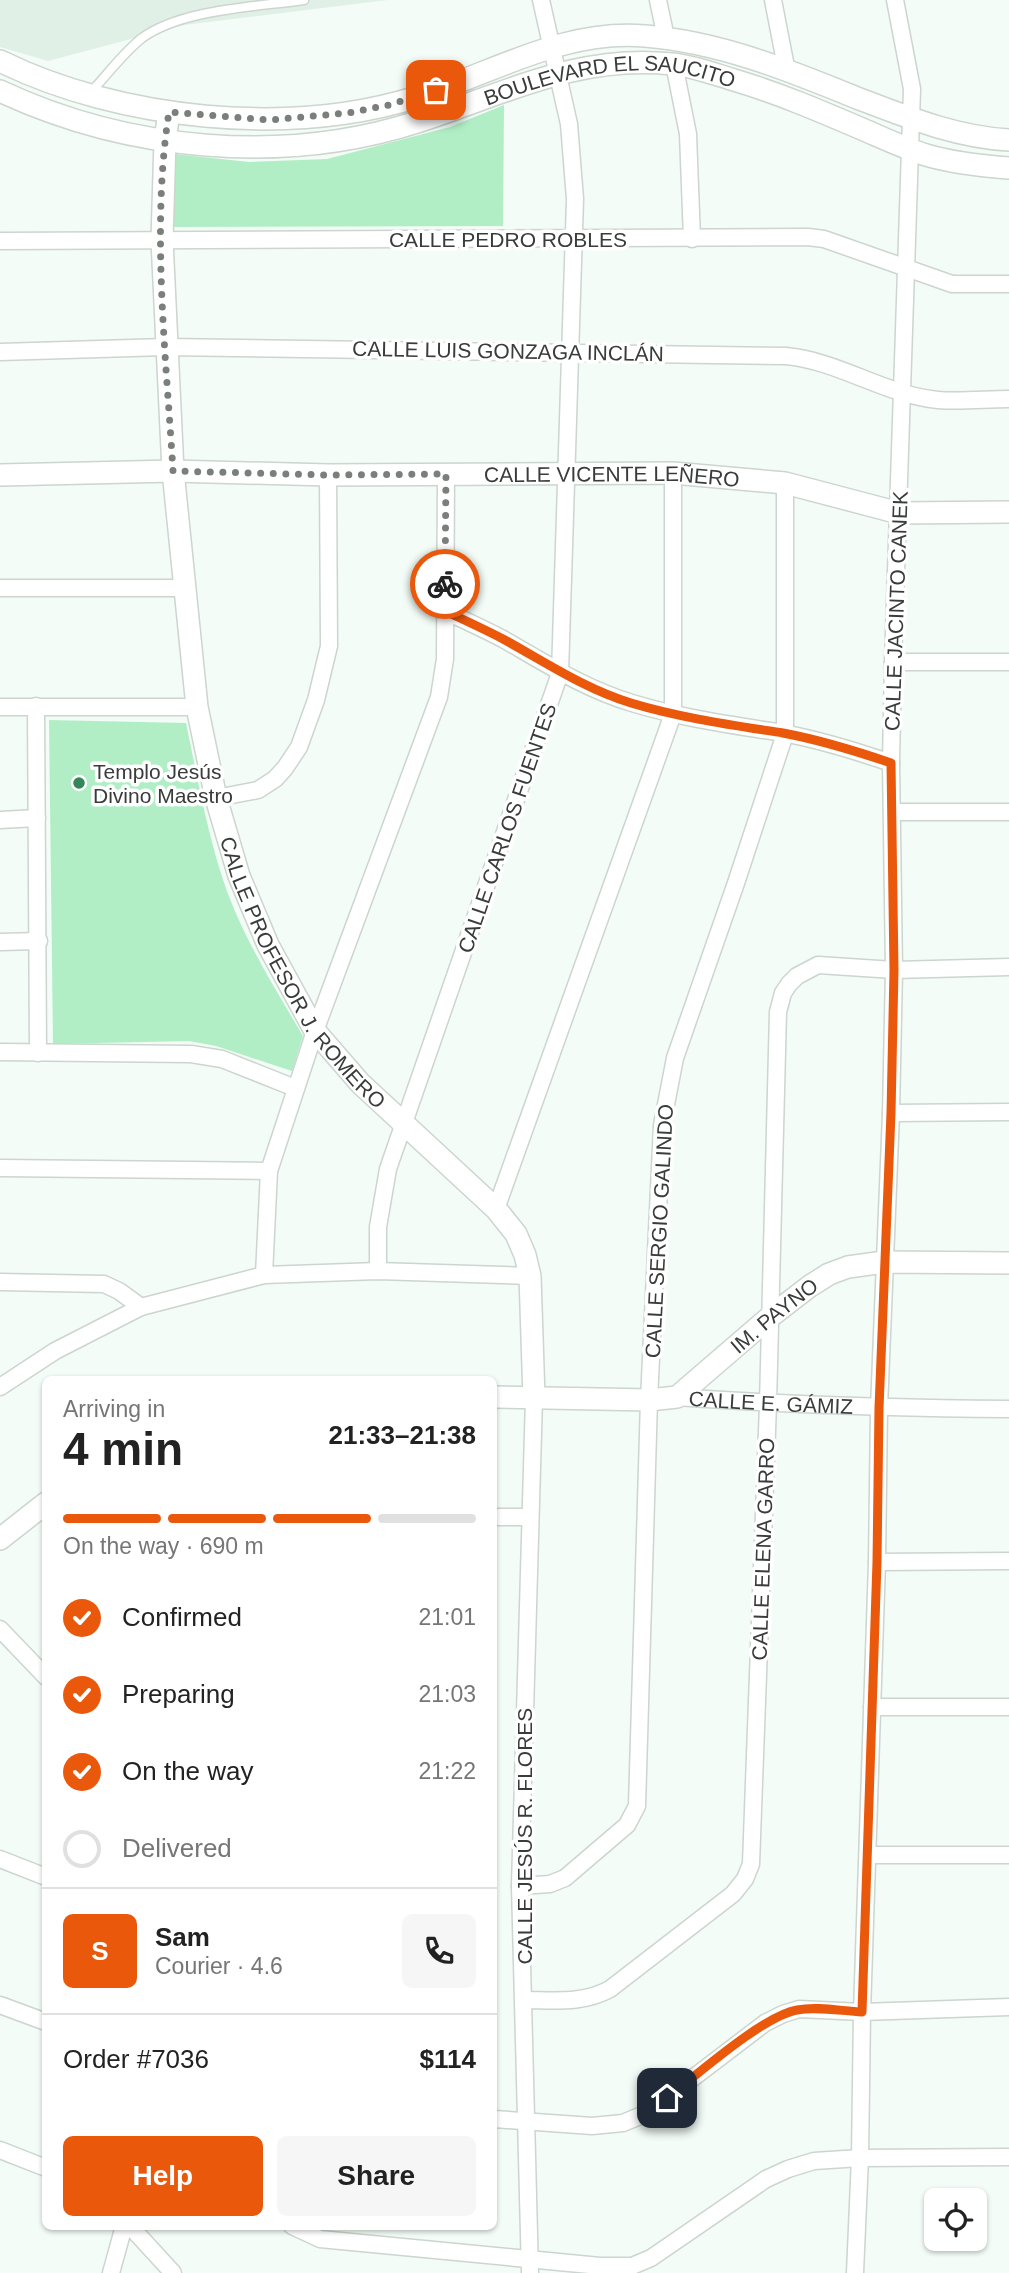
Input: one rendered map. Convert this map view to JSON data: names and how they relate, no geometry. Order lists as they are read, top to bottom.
{
  "streets": {
    "street": [
      "BOULEVARD EL SAUCITO",
      "CALLE PEDRO ROBLES",
      "CALLE LUIS GONZAGA INCLÁN",
      "CALLE VICENTE LEÑERO",
      "CALLE JACINTO CANEK",
      "CALLE CARLOS FUENTES",
      "CALLE PROFESOR J. ROMERO",
      "CALLE SERGIO GALINDO",
      "IM. PAYNO",
      "CALLE E. GÁMIZ",
      "CALLE ELENA GARRO",
      "CALLE JESÚS R. FLORES"
    ]
  },
  "crossings": [
    ["BOULEVARD EL SAUCITO", "CALLE JACINTO CANEK"],
    ["BOULEVARD EL SAUCITO", "CALLE CARLOS FUENTES"],
    ["BOULEVARD EL SAUCITO", "CALLE PROFESOR J. ROMERO"],
    ["CALLE PEDRO ROBLES", "CALLE JACINTO CANEK"],
    ["CALLE PEDRO ROBLES", "CALLE CARLOS FUENTES"],
    ["CALLE PEDRO ROBLES", "CALLE PROFESOR J. ROMERO"],
    ["CALLE LUIS GONZAGA INCLÁN", "CALLE JACINTO CANEK"],
    ["CALLE LUIS GONZAGA INCLÁN", "CALLE CARLOS FUENTES"],
    ["CALLE LUIS GONZAGA INCLÁN", "CALLE PROFESOR J. ROMERO"],
    ["CALLE VICENTE LEÑERO", "CALLE JACINTO CANEK"],
    ["CALLE VICENTE LEÑERO", "CALLE CARLOS FUENTES"],
    ["CALLE VICENTE LEÑERO", "CALLE PROFESOR J. ROMERO"],
    ["CALLE VICENTE LEÑERO", "CALLE SERGIO GALINDO"],
    ["CALLE JACINTO CANEK", "IM. PAYNO"],
    ["CALLE JACINTO CANEK", "CALLE E. GÁMIZ"],
    ["CALLE JACINTO CANEK", "CALLE ELENA GARRO"],
    ["CALLE CARLOS FUENTES", "CALLE PROFESOR J. ROMERO"],
    ["CALLE PROFESOR J. ROMERO", "CALLE E. GÁMIZ"],
    ["CALLE PROFESOR J. ROMERO", "CALLE JESÚS R. FLORES"],
    ["CALLE SERGIO GALINDO", "CALLE E. GÁMIZ"],
    ["CALLE SERGIO GALINDO", "CALLE JESÚS R. FLORES"],
    ["IM. PAYNO", "CALLE E. GÁMIZ"],
    ["IM. PAYNO", "CALLE ELENA GARRO"],
    ["CALLE E. GÁMIZ", "CALLE ELENA GARRO"],
    ["CALLE E. GÁMIZ", "CALLE JESÚS R. FLORES"],
    ["CALLE ELENA GARRO", "CALLE JESÚS R. FLORES"]
  ],
  "places": ["Templo Jesús Divino Maestro"],
  "page": {
    "heading": ["4 min", "Arriving in", "21:33–21:38"],
    "panel": [
      "Sam",
      "Courier · 4.6",
      "Order #7036",
      "$114"
    ],
    "bar": "On the way · 690 m",
    "list": [
      ["Confirmed", "21:01"],
      ["Preparing", "21:03"],
      ["On the way", "21:22"],
      "Delivered"
    ],
    "round": "S",
    "buttons": ["Help", "Share"]
  }
}
